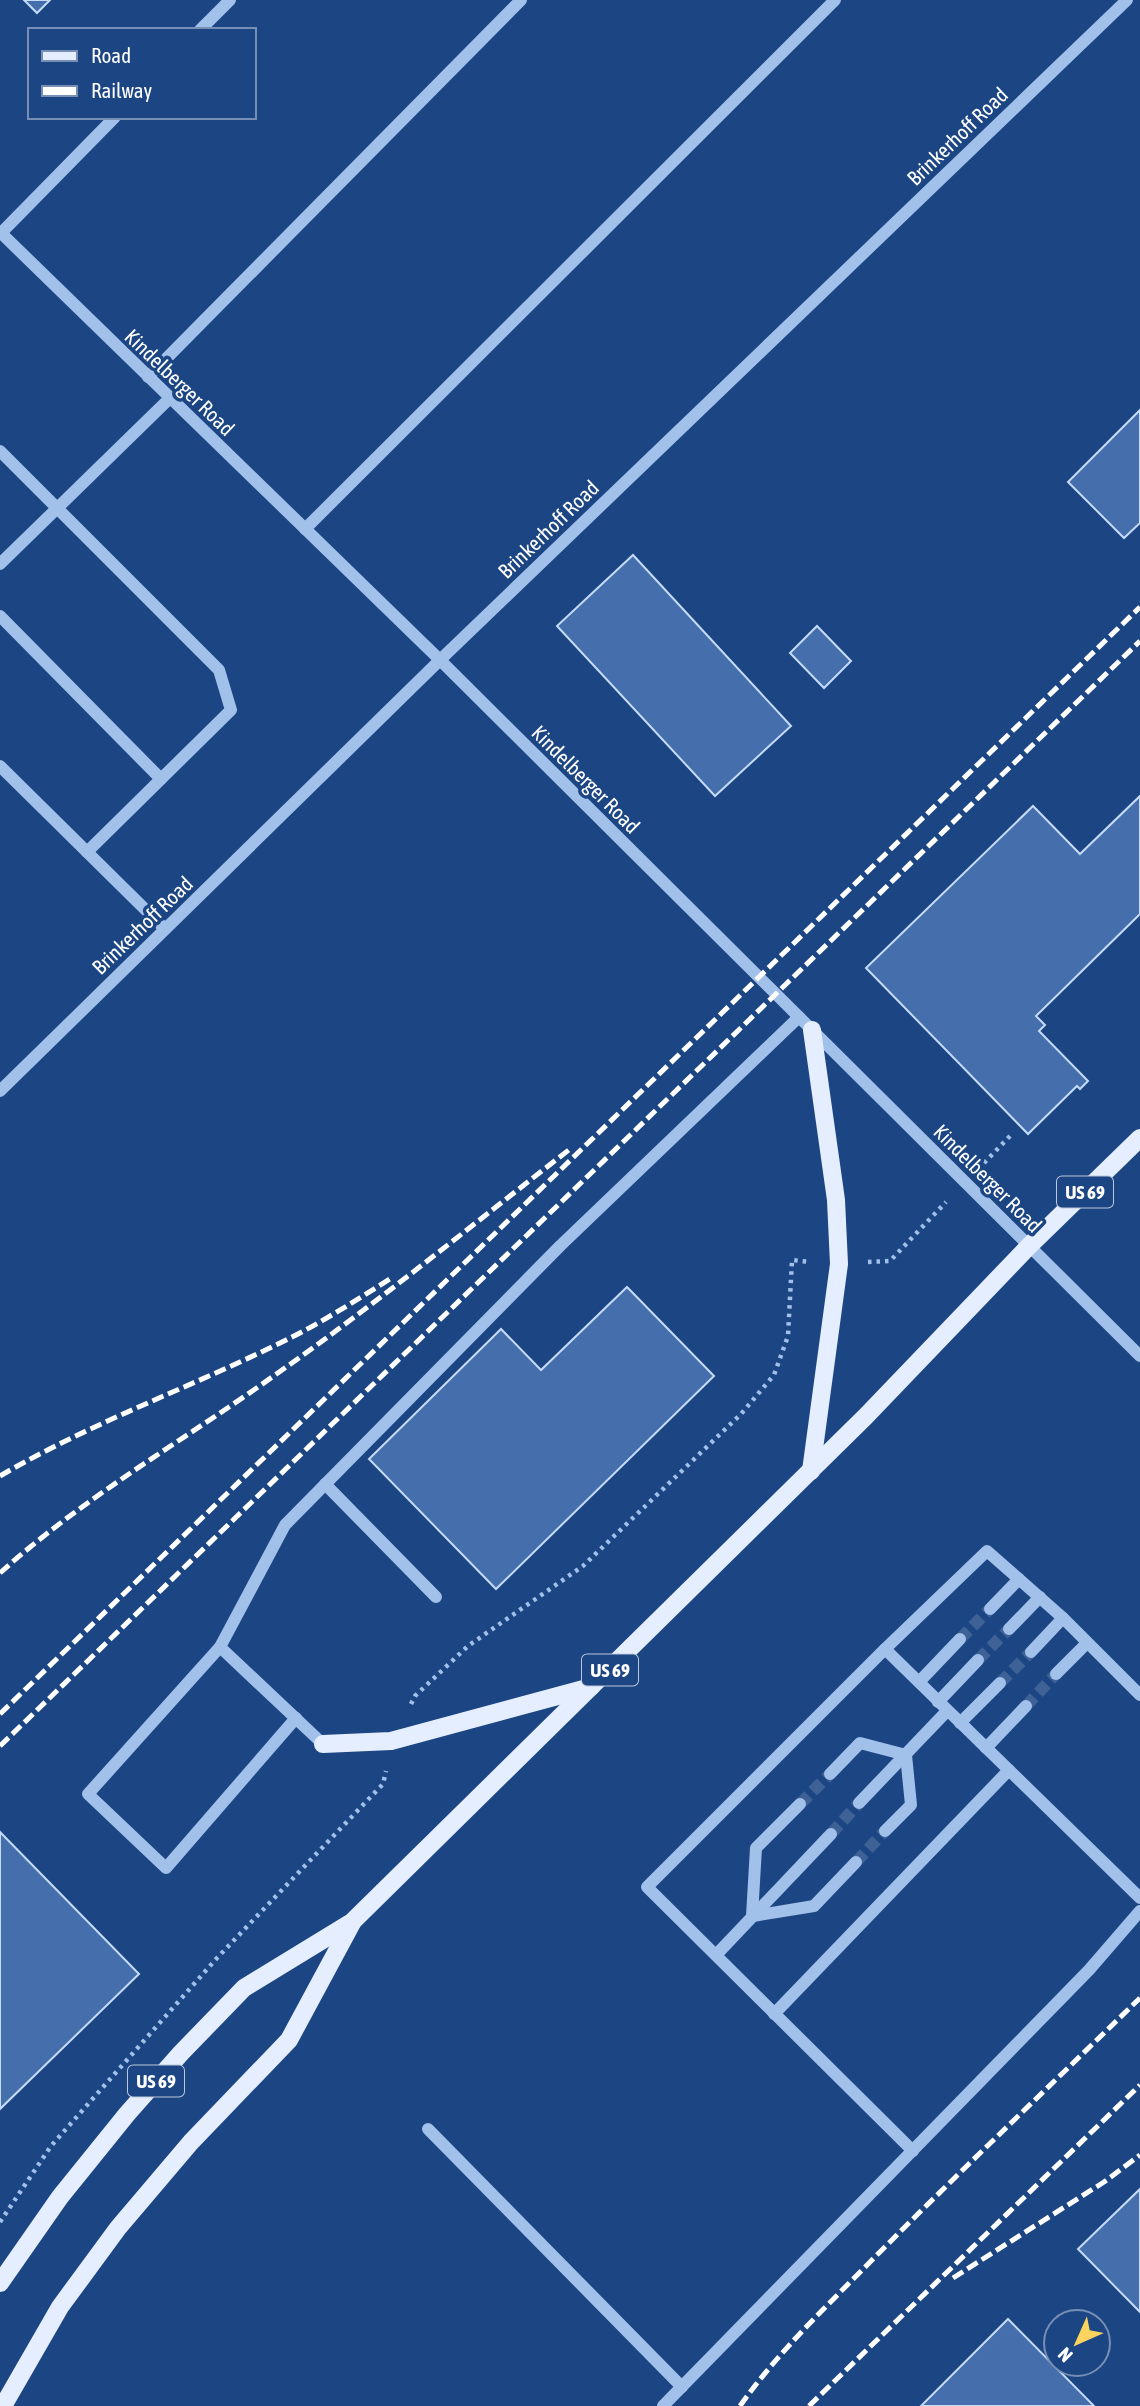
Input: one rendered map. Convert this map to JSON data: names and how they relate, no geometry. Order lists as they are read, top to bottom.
{
  "streets": {
    "main road": ["US 69"],
    "street": ["Brinkerhoff Road", "Kindelberger Road"]
  },
  "crossings": [
    ["Brinkerhoff Road", "Kindelberger Road"],
    ["Kindelberger Road", "US 69"]
  ],
  "legend": ["Road", "Railway"],
  "north": "bottom left"
}
